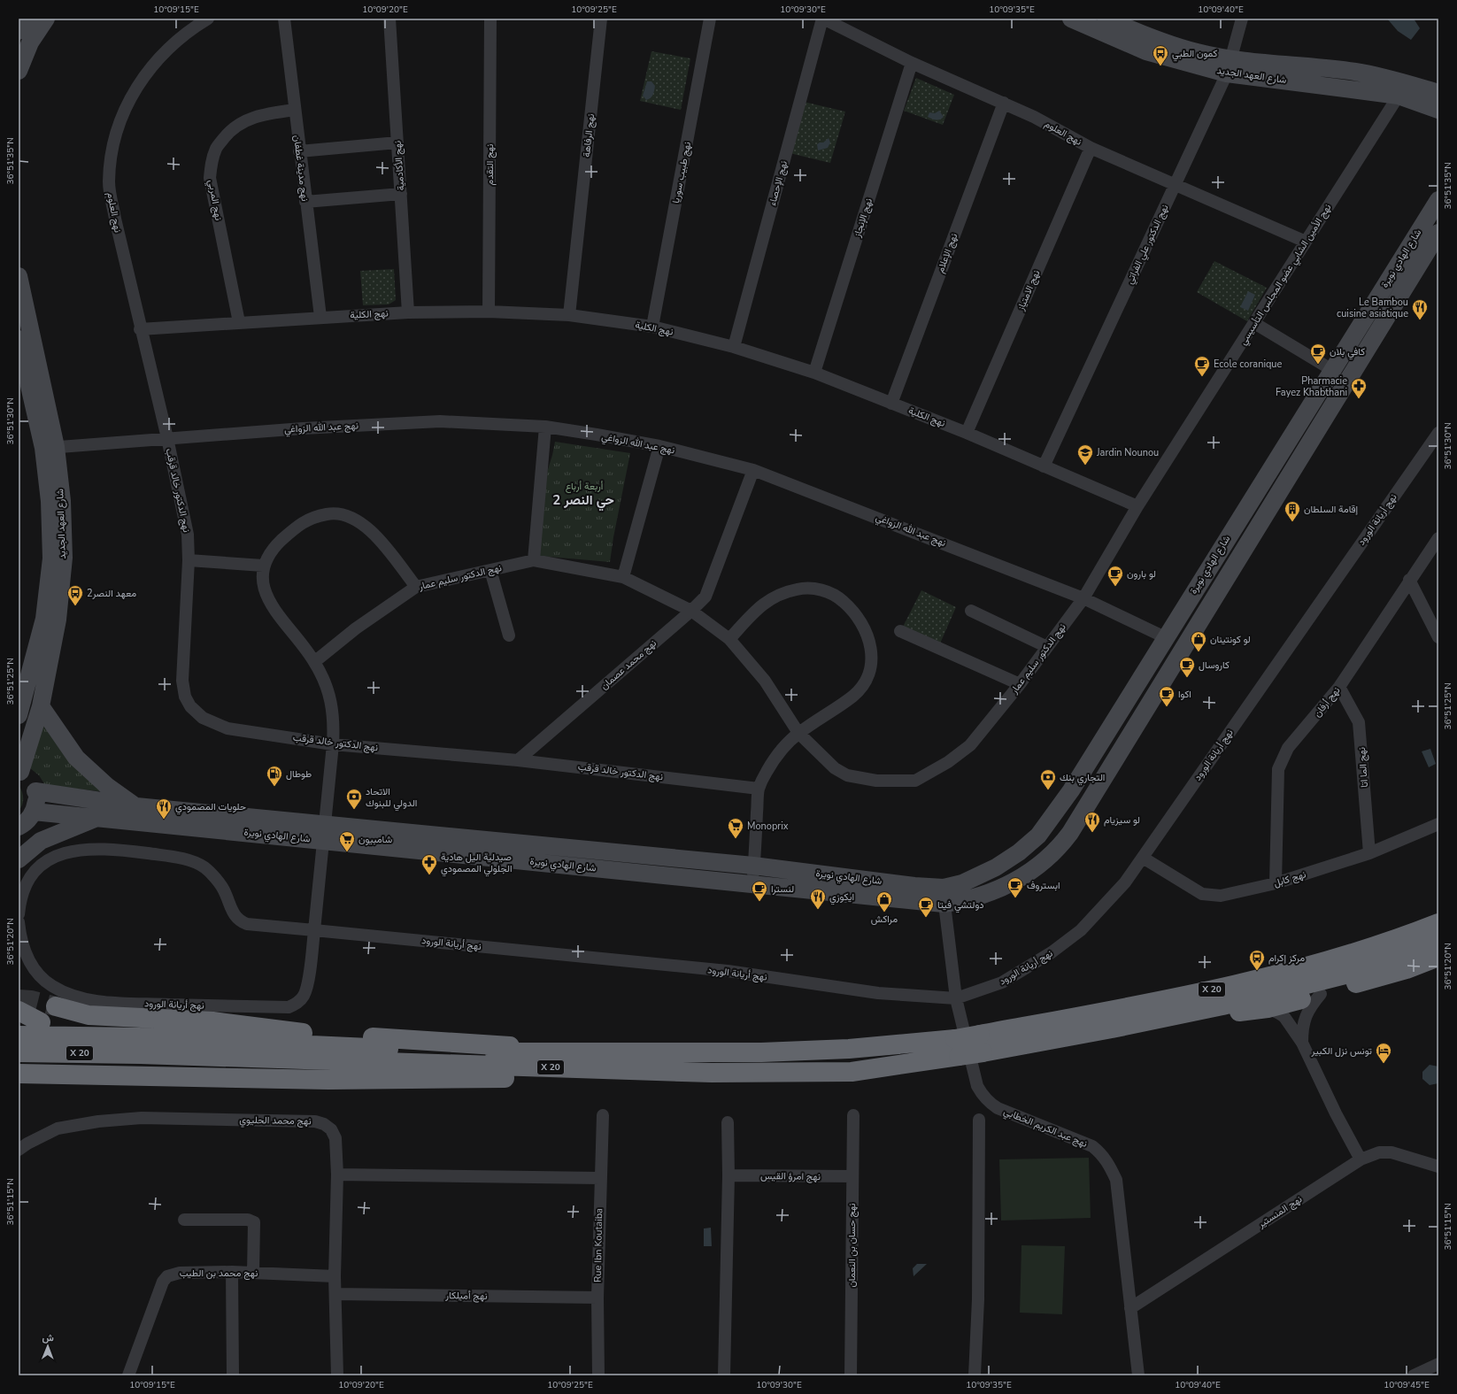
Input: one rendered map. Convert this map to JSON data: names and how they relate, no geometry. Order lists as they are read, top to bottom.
{
  "streets": {
    "highway": ["X 20"],
    "main road": ["شارع العهد الجديد", "شارع الهادي نويرة"],
    "street": [
      "نهج العلوم",
      "نهج الرفاهة",
      "نهج التقدم",
      "نهج الأكادمية",
      "نهج مدينة غطفان",
      "نهج طبيب سوريا",
      "نهج الإحصاء",
      "نهج المربي",
      "نهج الإنجاز",
      "نهج الدكتور علي الفراتي",
      "نهج الإعلام",
      "نهج الأمين الشابي عضو المجلس التأسيسي",
      "نهج الامتياز",
      "نهج الكلية",
      "نهج عبد الله الزواغي",
      "نهج الدكتور خالد قرقب",
      "نهج أريانة الورود",
      "نهج الدكتور سليم عمار",
      "نهج محمد عصمان",
      "نهج أرفان",
      "نهج الما اتا",
      "نهج كابل",
      "نهج محمد الحليوي",
      "نهج عبد الكريم الخطابي",
      "نهج امرؤ القيس",
      "نهج المنستير",
      "Rue Ibn Koutaiba",
      "نهج حسان بن النعمان",
      "نهج محمد بن الطيب",
      "نهج أميلكار"
    ]
  },
  "crossings": [
    ["شارع العهد الجديد", "نهج الدكتور علي الفراتي"],
    ["شارع العهد الجديد", "نهج الأمين الشابي عضو المجلس التأسيسي"],
    ["شارع العهد الجديد", "نهج عبد الله الزواغي"],
    ["نهج العلوم", "نهج الإحصاء"],
    ["نهج العلوم", "نهج الإنجاز"],
    ["نهج العلوم", "نهج الدكتور علي الفراتي"],
    ["نهج العلوم", "نهج الإعلام"],
    ["نهج العلوم", "نهج الأمين الشابي عضو المجلس التأسيسي"],
    ["نهج العلوم", "نهج الامتياز"],
    ["نهج العلوم", "نهج الكلية"],
    ["نهج العلوم", "نهج عبد الله الزواغي"],
    ["نهج العلوم", "نهج الدكتور خالد قرقب"],
    ["نهج الرفاهة", "نهج الكلية"],
    ["نهج التقدم", "نهج الكلية"],
    ["نهج الأكادمية", "نهج الكلية"],
    ["نهج مدينة غطفان", "نهج المربي"],
    ["نهج مدينة غطفان", "نهج الكلية"],
    ["نهج طبيب سوريا", "نهج الكلية"],
    ["نهج الإحصاء", "نهج الكلية"],
    ["نهج المربي", "نهج الكلية"],
    ["نهج الإنجاز", "نهج الكلية"],
    ["نهج الدكتور علي الفراتي", "نهج الكلية"],
    ["نهج الإعلام", "نهج الكلية"],
    ["شارع الهادي نويرة", "نهج عبد الله الزواغي"],
    ["شارع الهادي نويرة", "نهج أريانة الورود"],
    ["شارع الهادي نويرة", "نهج عبد الكريم الخطابي"],
    ["نهج الأمين الشابي عضو المجلس التأسيسي", "نهج الكلية"],
    ["نهج الأمين الشابي عضو المجلس التأسيسي", "نهج عبد الله الزواغي"],
    ["نهج الأمين الشابي عضو المجلس التأسيسي", "نهج الدكتور سليم عمار"],
    ["نهج الامتياز", "نهج الكلية"],
    ["نهج عبد الله الزواغي", "نهج الدكتور خالد قرقب"],
    ["نهج عبد الله الزواغي", "نهج الدكتور سليم عمار"],
    ["نهج عبد الله الزواغي", "نهج محمد عصمان"],
    ["نهج الدكتور خالد قرقب", "نهج محمد عصمان"],
    ["نهج أريانة الورود", "نهج كابل"],
    ["نهج أريانة الورود", "نهج عبد الكريم الخطابي"],
    ["نهج الدكتور سليم عمار", "نهج محمد عصمان"],
    ["نهج أرفان", "نهج الما اتا"],
    ["نهج أرفان", "نهج كابل"],
    ["نهج الما اتا", "نهج كابل"],
    ["نهج محمد الحليوي", "نهج محمد بن الطيب"],
    ["نهج محمد الحليوي", "نهج أميلكار"],
    ["نهج عبد الكريم الخطابي", "نهج المنستير"],
    ["نهج امرؤ القيس", "نهج حسان بن النعمان"],
    ["Rue Ibn Koutaiba", "نهج أميلكار"]
  ],
  "districts": ["حي النصر 2"],
  "parks": ["أربعة أرباع"],
  "places": {
    "bus stop": ["كمون الطبي", "معهد النصر2", "مركز إكرام"],
    "restaurant": [
      "Le Bambou cuisine asiatique",
      "حلويات المصمودي",
      "لو سيزيام",
      "ايكوزي"
    ],
    "cafe": [
      "كافي بلان",
      "Ecole coranique",
      "لو بارون",
      "كاروسال",
      "اكوا",
      "ابستروف",
      "لنسترا",
      "دولتشي فيتا"
    ],
    "pharmacy": ["Pharmacie Fayez Khabthani", "صيدلية اليل هادية الجلولي المصمودي"],
    "school or university": ["Jardin Nounou"],
    "building": ["إقامة السلطان"],
    "shop": ["لو كونتينان", "مراكش"],
    "fuel station": ["طوطال"],
    "bank": ["التجاري بنك", "الاتحاد الدولي للبنوك"],
    "supermarket": ["Monoprix", "شامبيون"],
    "hotel": ["تونس نزل الكبير"]
  },
  "north": "top",
  "coordinates": [
    "10°09'15\"E",
    "10°09'20\"E",
    "10°09'25\"E",
    "10°09'30\"E",
    "10°09'35\"E",
    "10°09'40\"E",
    "36°51'35\"N",
    "36°51'30\"N",
    "36°51'25\"N",
    "36°51'20\"N",
    "36°51'15\"N",
    "10°09'45\"E"
  ]
}
